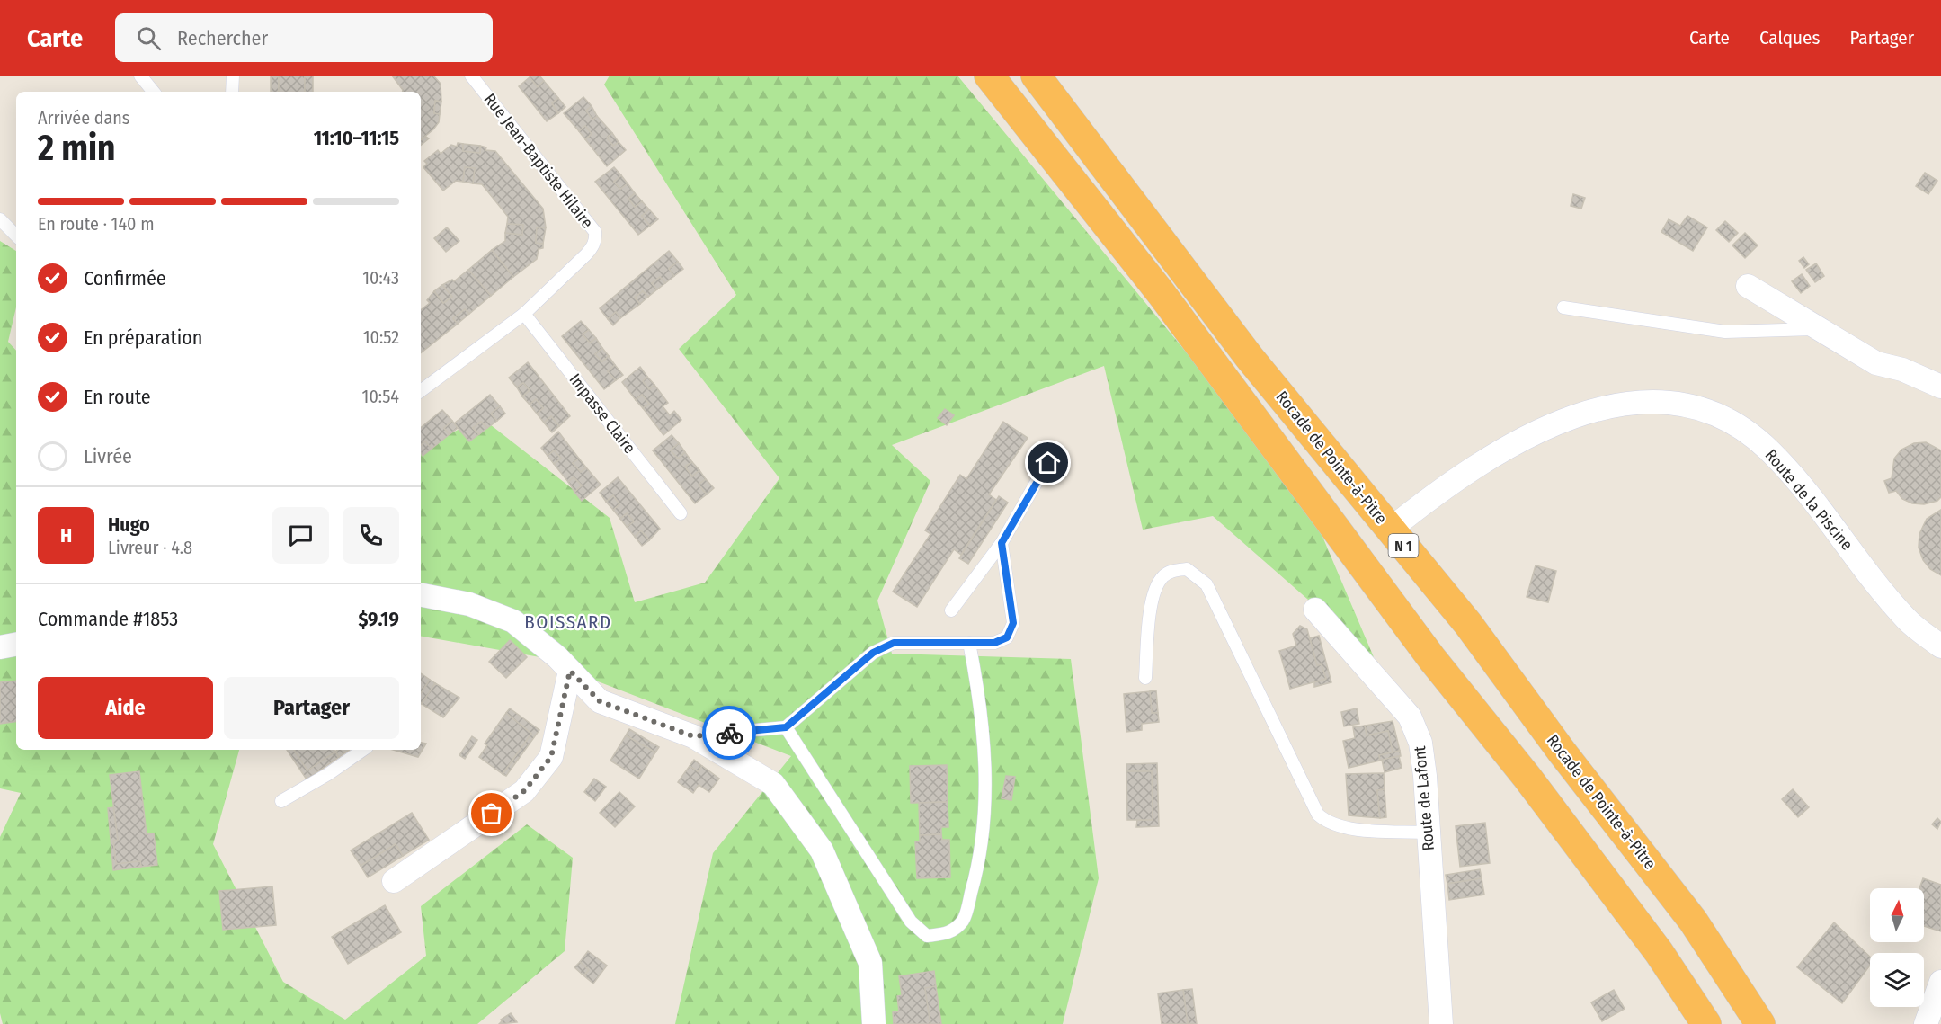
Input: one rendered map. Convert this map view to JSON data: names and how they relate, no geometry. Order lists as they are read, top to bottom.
{
  "streets": {
    "highway": ["Rocade de Pointe-à-Pitre", "N 1"],
    "street": ["Route de la Piscine", "Route de Lafont"],
    "lane": ["Rue Jean-Baptiste Hilaire", "Impasse Claire"]
  },
  "crossings": [
    ["Rue Jean-Baptiste Hilaire", "Impasse Claire"],
    ["Rocade de Pointe-à-Pitre", "Route de la Piscine"]
  ],
  "districts": ["BOISSARD"],
  "north": "top",
  "page": {
    "header": "Carte",
    "search": "Rechercher",
    "nav": ["Carte", "Calques", "Partager"],
    "heading": ["2 min", "Arrivée dans", "11:10–11:15"],
    "panel": [
      "Hugo",
      "Livreur · 4.8",
      "Commande #1853",
      "$9.19"
    ],
    "bar": "En route · 140 m",
    "list": [
      ["Confirmée", "10:43"],
      ["En préparation", "10:52"],
      ["En route", "10:54"],
      "Livrée"
    ],
    "round": "H",
    "buttons": ["Aide", "Partager"]
  }
}
